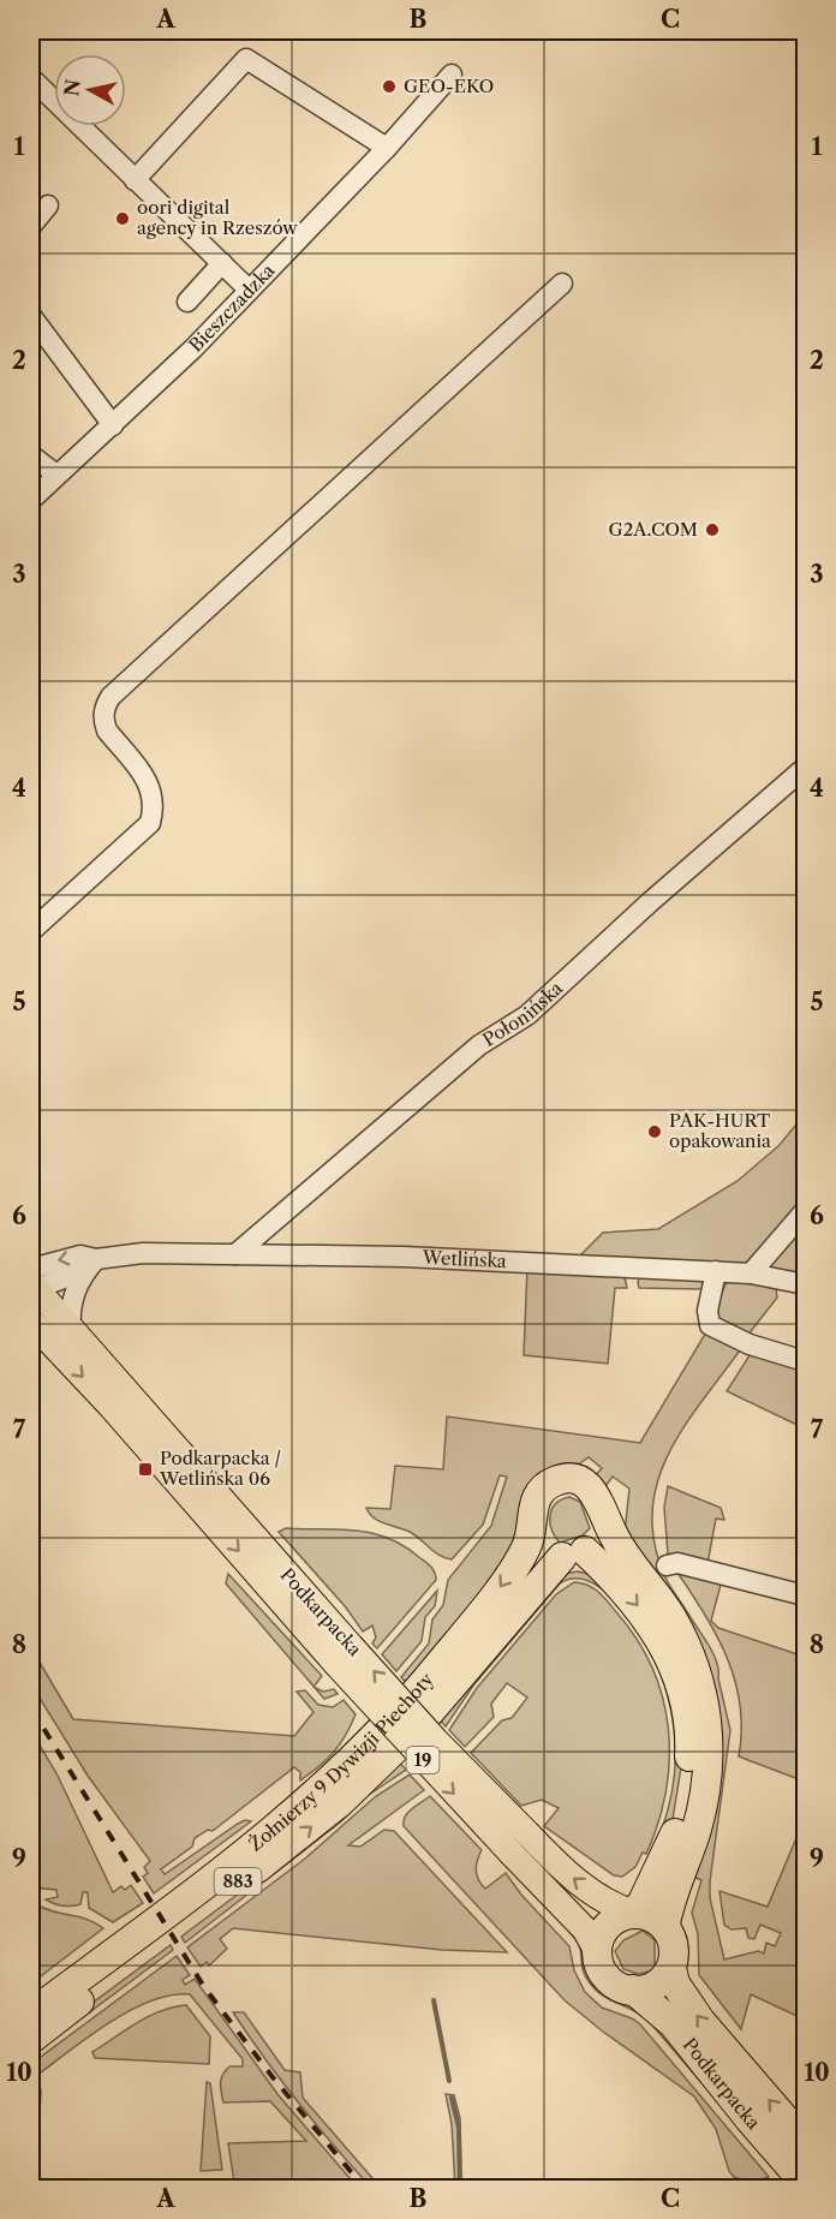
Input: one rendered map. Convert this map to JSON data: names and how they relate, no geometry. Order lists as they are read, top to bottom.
{
  "streets": {
    "highway": [
      "Podkarpacka",
      "19",
      "Żołnierzy 9 Dywizji Piechoty",
      "883"
    ],
    "street": ["Bieszczadzka", "Połonińska", "Wetlińska"]
  },
  "crossings": [
    ["Połonińska", "Wetlińska"],
    ["Wetlińska", "Podkarpacka"],
    ["Podkarpacka", "19"],
    ["Podkarpacka", "883"],
    ["19", "883"],
    ["Żołnierzy 9 Dywizji Piechoty", "883"]
  ],
  "places": {
    "other": [
      "GEO-EKO",
      "oori digital agency in Rzeszów",
      "G2A.COM",
      "PAK-HURT opakowania"
    ],
    "transit": ["Podkarpacka / Wetlińska 06"]
  },
  "north": "left",
  "grid": {
    "columns": ["A", "B", "C"],
    "rows": [
      "1",
      "2",
      "3",
      "4",
      "5",
      "6",
      "7",
      "8",
      "9",
      "10"
    ]
  }
}
